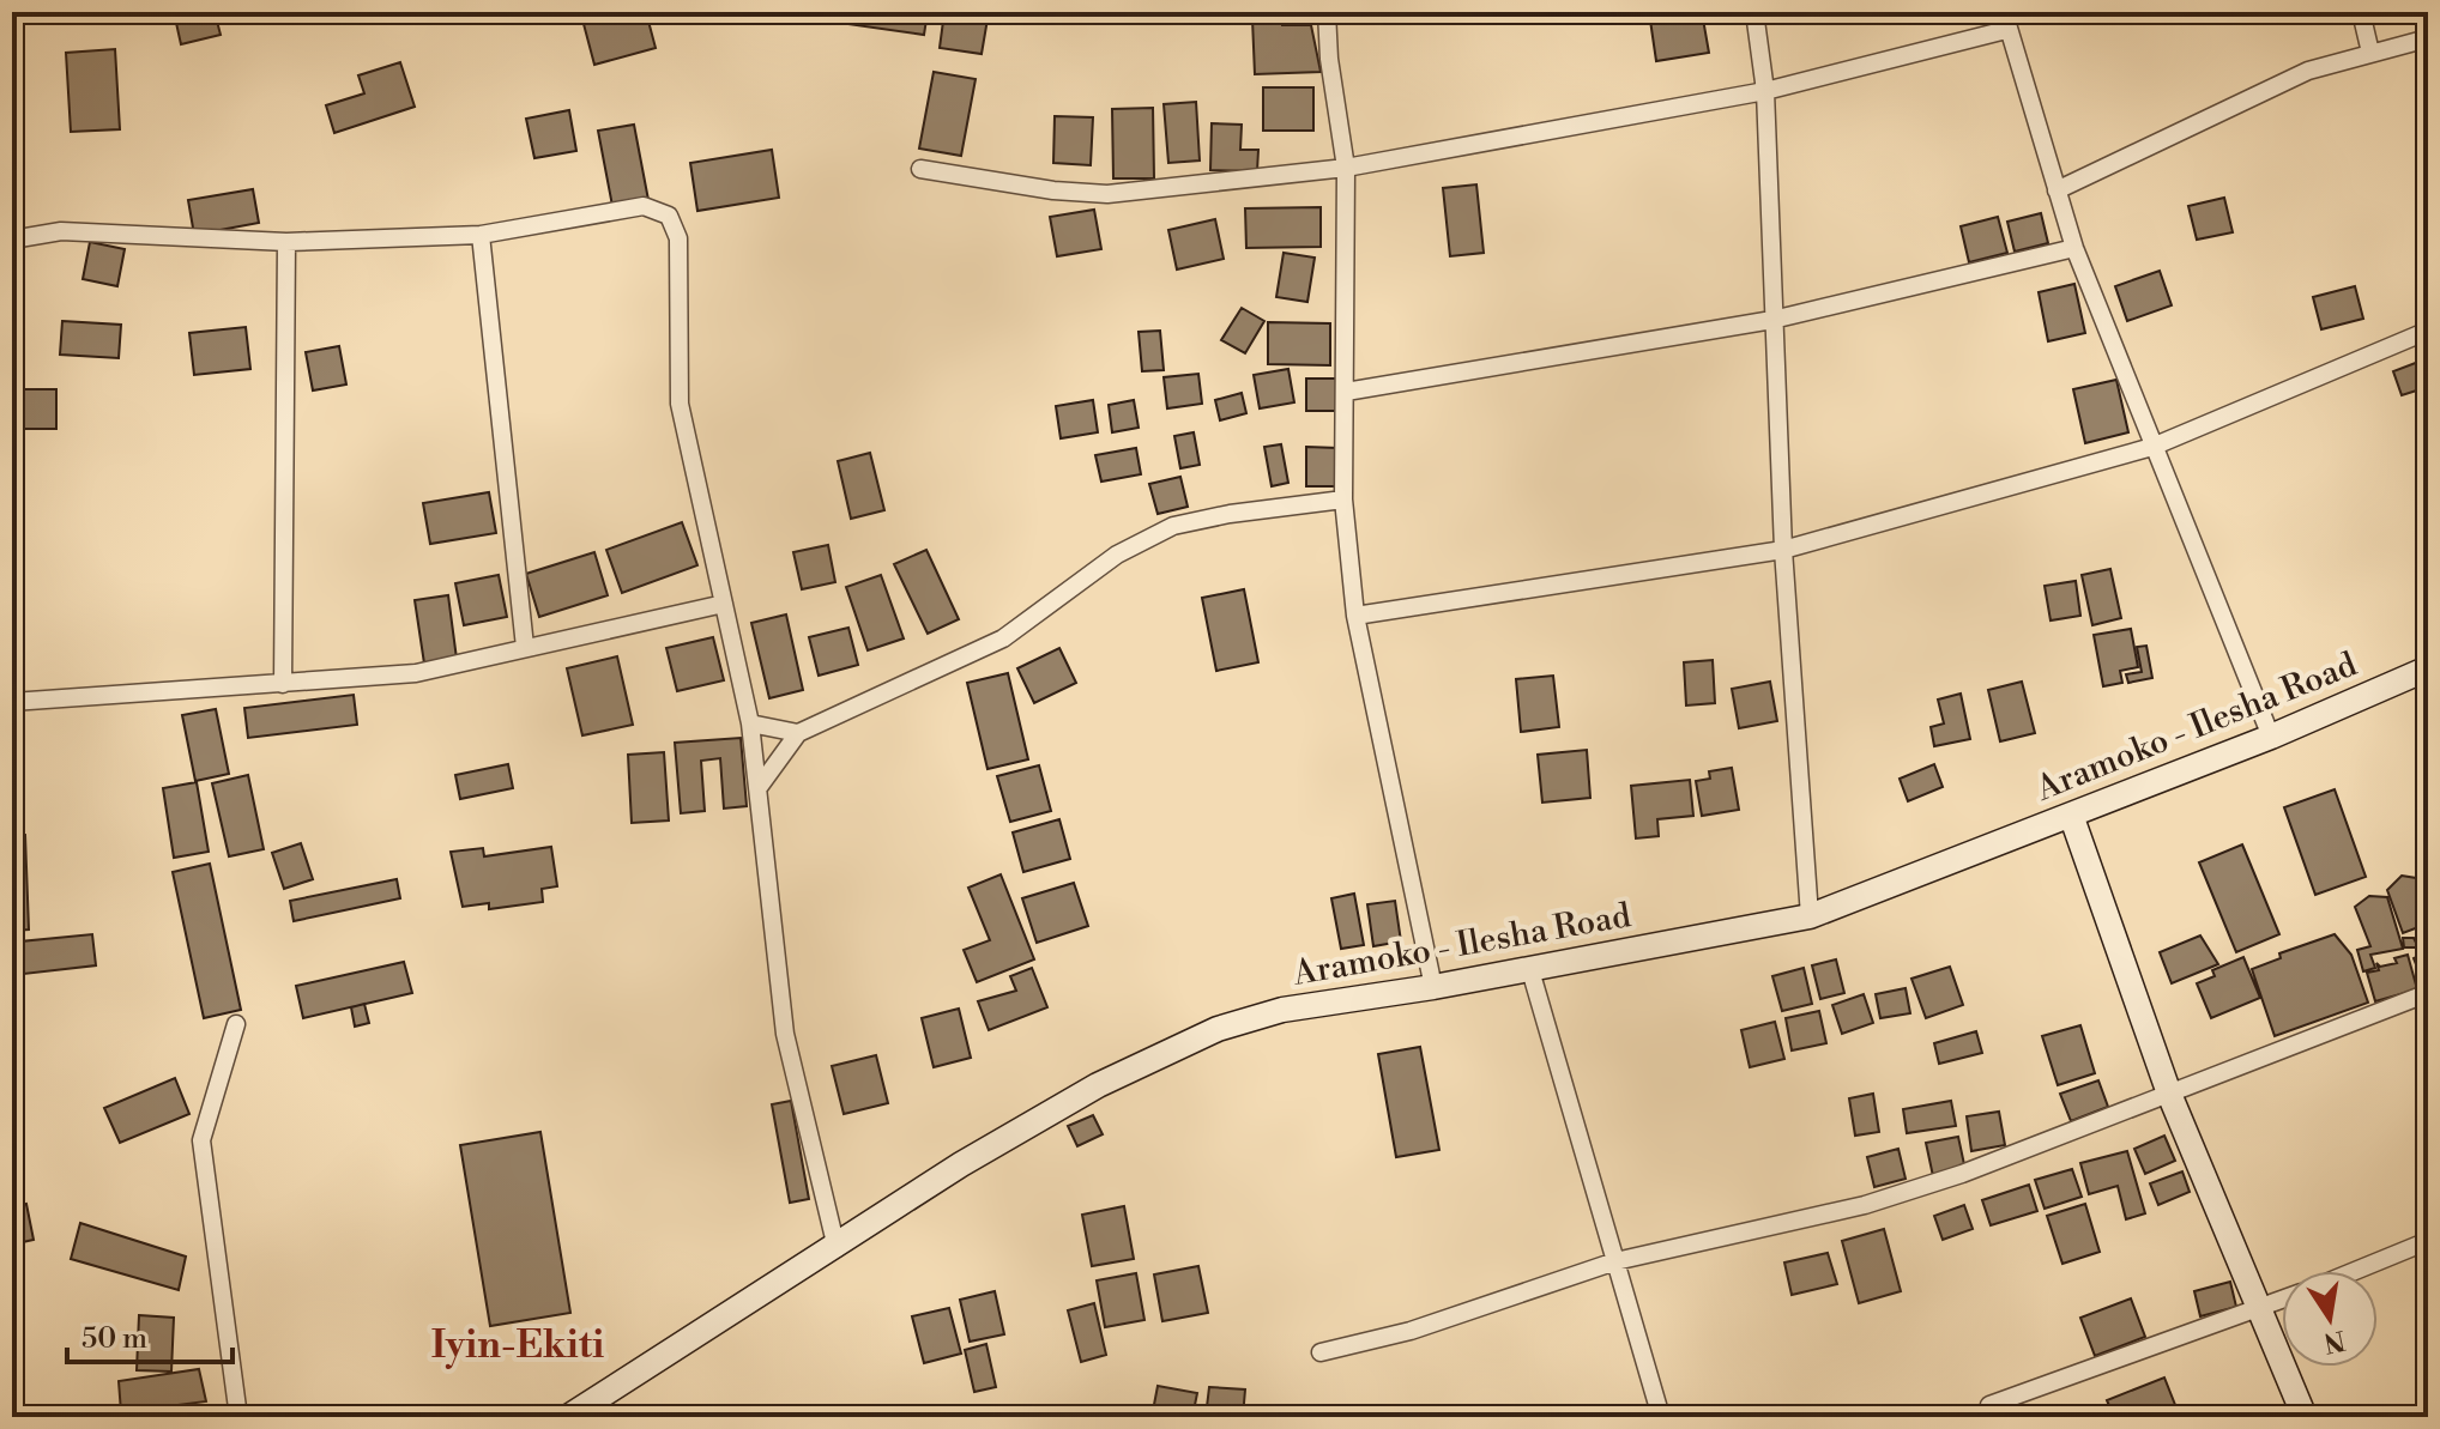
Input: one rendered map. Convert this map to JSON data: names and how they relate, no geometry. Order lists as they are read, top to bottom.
{
  "streets": {
    "main road": ["Aramoko - Ilesha Road"]
  },
  "districts": ["Iyin-Ekiti"],
  "scale_bar": "50 m",
  "north": "bottom"
}
